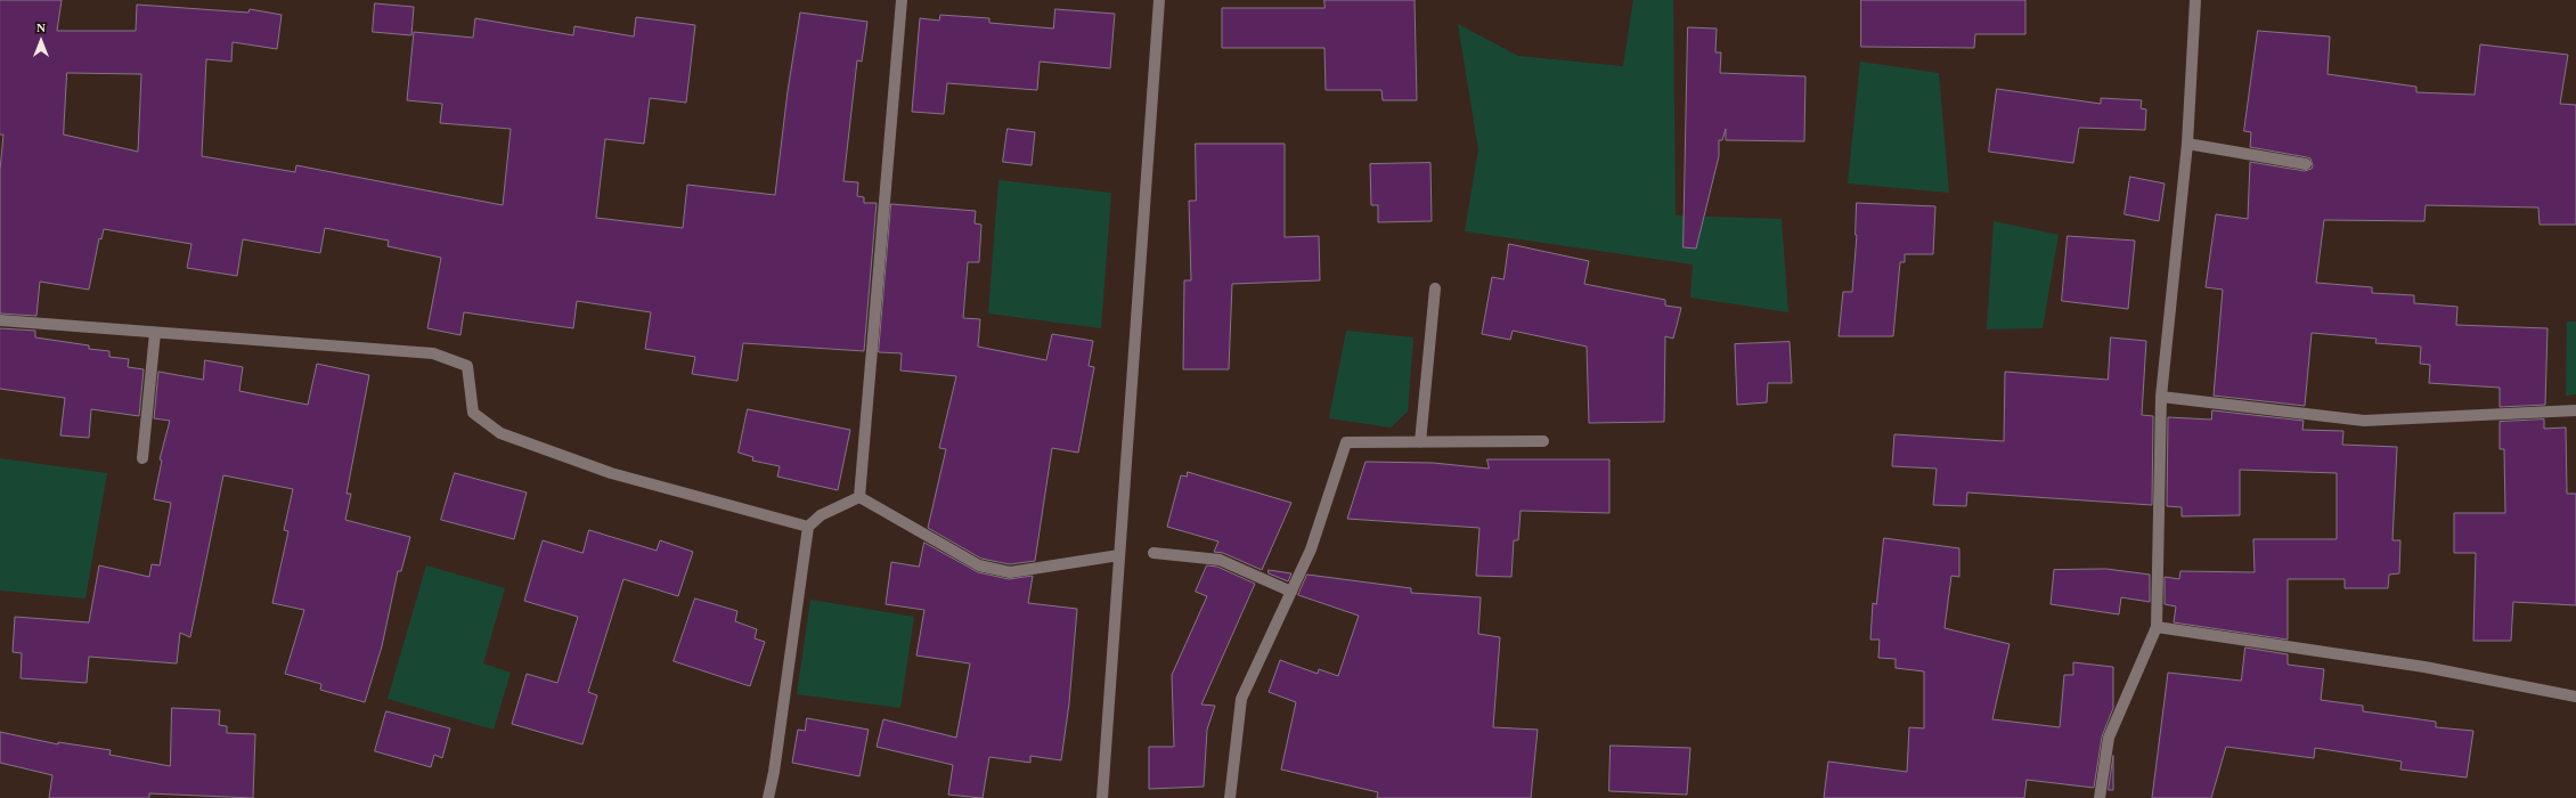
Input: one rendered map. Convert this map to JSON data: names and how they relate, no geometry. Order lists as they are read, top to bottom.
{
  "north": "top"
}
